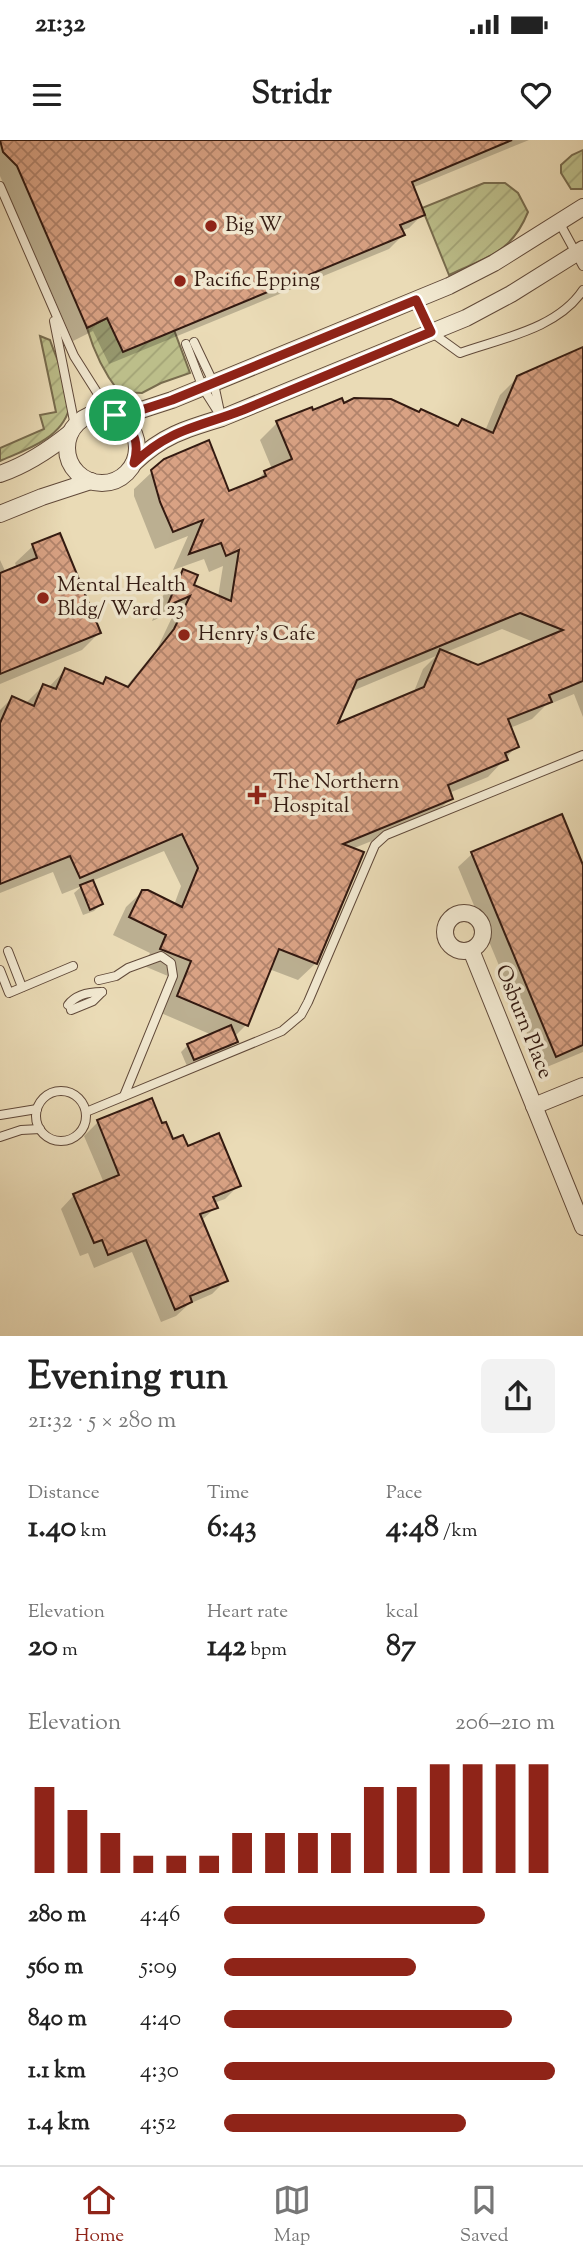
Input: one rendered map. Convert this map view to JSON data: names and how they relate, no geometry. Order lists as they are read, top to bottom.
{
  "streets": {
    "street": ["Osburn Place"]
  },
  "places": {
    "other": [
      "Big W",
      "Pacific Epping",
      "Mental Health Bldg/ Ward 23",
      "Henry's Cafe"
    ],
    "health": ["The Northern Hospital"]
  },
  "page": {
    "status": "21:32",
    "header": "Stridr",
    "heading": ["Evening run", "21:32 · 5 × 280 m"],
    "stats": [
      ["Distance", "1.40 km"],
      ["Time", "6:43"],
      ["Pace", "4:48 /km"],
      ["Elevation", "20 m"],
      ["Heart rate", "142 bpm"],
      ["kcal", "87"]
    ],
    "chart": ["Elevation", "206–210 m"],
    "list": [
      {
        "name": "280 m",
        "note": "4:46"
      },
      {
        "name": "560 m",
        "note": "5:09"
      },
      {
        "name": "840 m",
        "note": "4:40"
      },
      {
        "name": "1.1 km",
        "note": "4:30"
      },
      {
        "name": "1.4 km",
        "note": "4:52"
      }
    ],
    "tabs": ["Home", "Map", "Saved"]
  }
}
